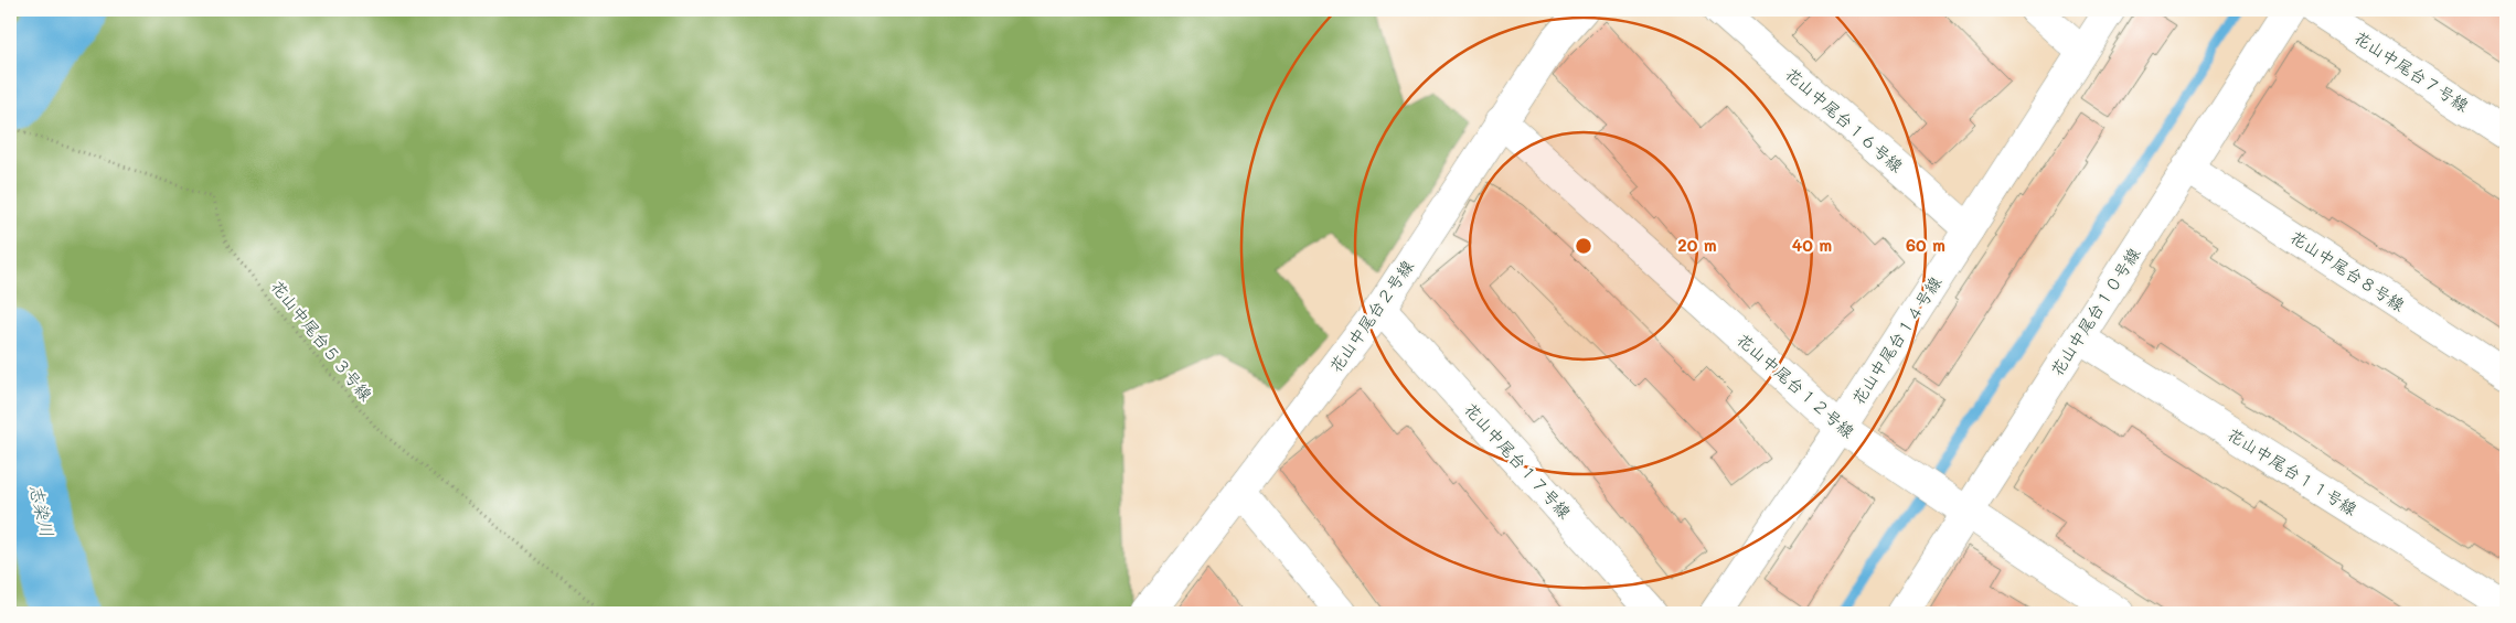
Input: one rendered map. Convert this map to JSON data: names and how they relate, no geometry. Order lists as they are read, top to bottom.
{
  "streets": {
    "street": [
      "花山中尾台７号線",
      "花山中尾台１６号線",
      "花山中尾台８号線",
      "花山中尾台１０号線",
      "花山中尾台２号線",
      "花山中尾台１４号線",
      "花山中尾台１２号線",
      "花山中尾台１７号線",
      "花山中尾台１１号線"
    ],
    "path": ["花山中尾台５３号線"]
  },
  "crossings": [
    ["花山中尾台１６号線", "花山中尾台１４号線"],
    ["花山中尾台８号線", "花山中尾台１０号線"],
    ["花山中尾台１０号線", "花山中尾台１２号線"],
    ["花山中尾台１０号線", "花山中尾台１１号線"],
    ["花山中尾台２号線", "花山中尾台１２号線"],
    ["花山中尾台２号線", "花山中尾台１７号線"],
    ["花山中尾台１４号線", "花山中尾台１２号線"]
  ],
  "water": ["志染川"],
  "rings": ["20 m", "40 m", "60 m"]
}
